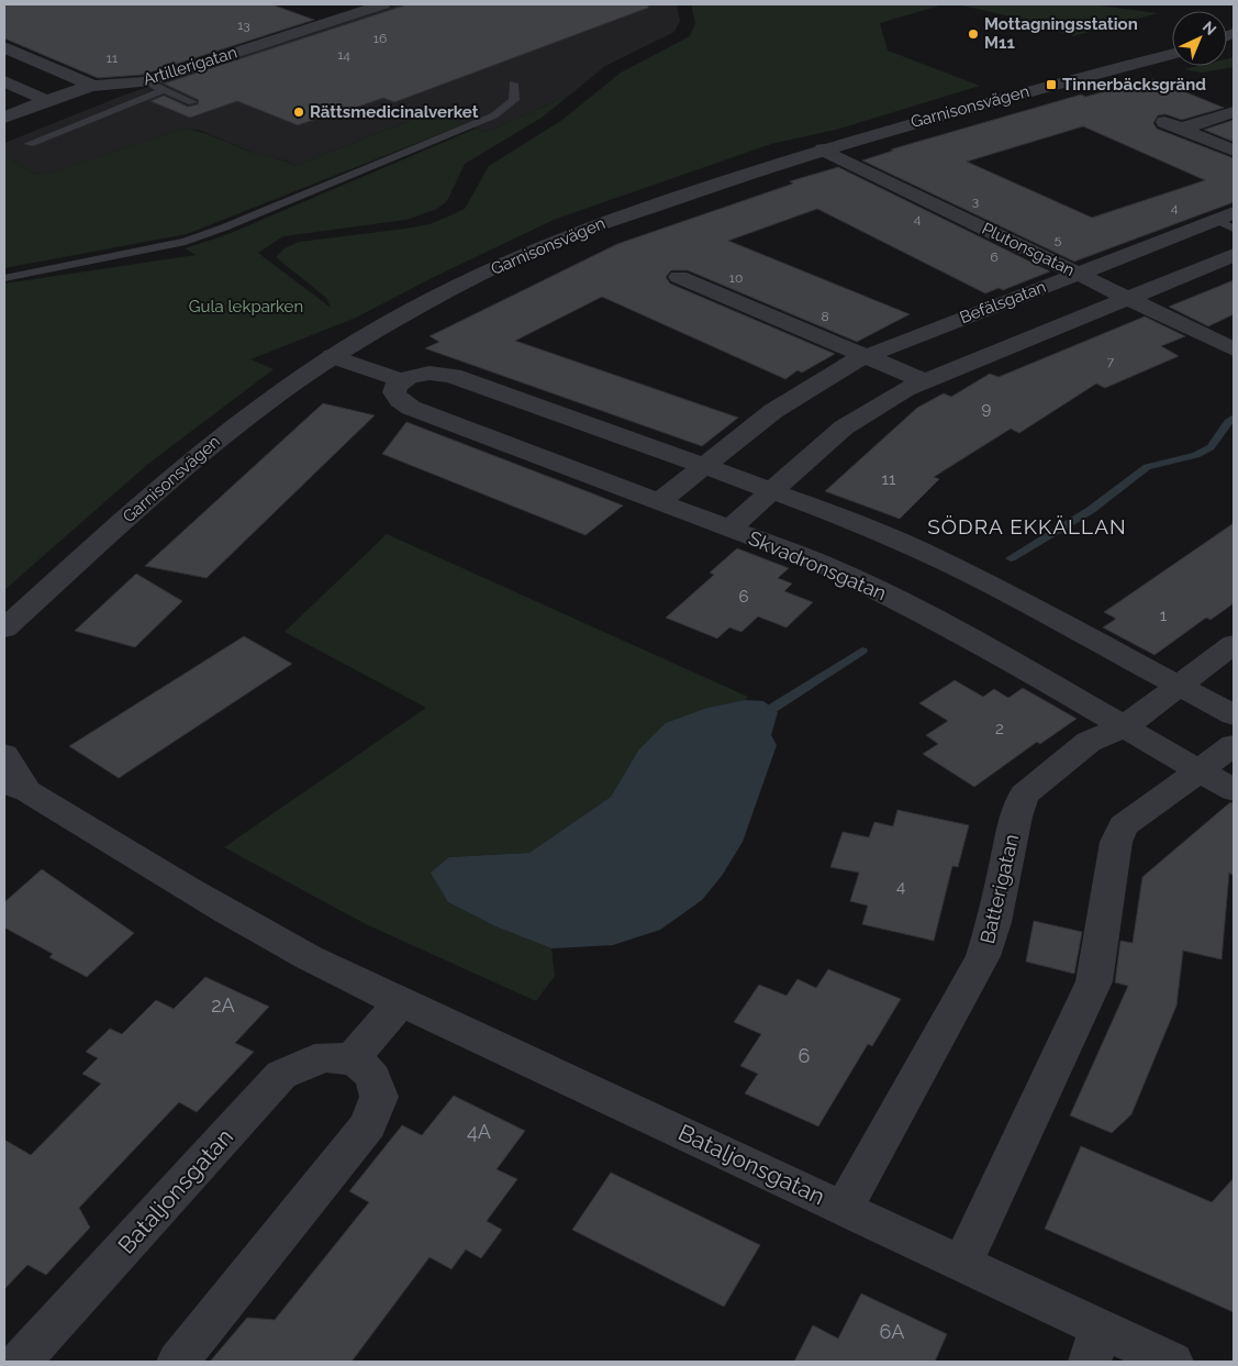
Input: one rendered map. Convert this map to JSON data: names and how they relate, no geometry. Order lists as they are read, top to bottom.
{
  "streets": {
    "street": [
      "Artillerigatan",
      "Garnisonsvägen",
      "Plutonsgatan",
      "Befälsgatan",
      "Skvadronsgatan",
      "Batterigatan",
      "Bataljonsgatan"
    ]
  },
  "crossings": [
    ["Garnisonsvägen", "Plutonsgatan"],
    ["Plutonsgatan", "Befälsgatan"],
    ["Befälsgatan", "Skvadronsgatan"],
    ["Skvadronsgatan", "Batterigatan"],
    ["Batterigatan", "Bataljonsgatan"]
  ],
  "districts": ["SÖDRA EKKÄLLAN"],
  "parks": ["Gula lekparken"],
  "places": {
    "other": ["Mottagningsstation M11", "Rättsmedicinalverket"],
    "transit": ["Tinnerbäcksgränd"]
  },
  "house_numbers": [
    "13",
    "16",
    "14",
    "11",
    "3",
    "4",
    "4",
    "5",
    "6",
    "10",
    "8",
    "7",
    "9",
    "11",
    "6",
    "1",
    "2",
    "4",
    "2A",
    "6",
    "4A",
    "6A"
  ],
  "north": "top right"
}
